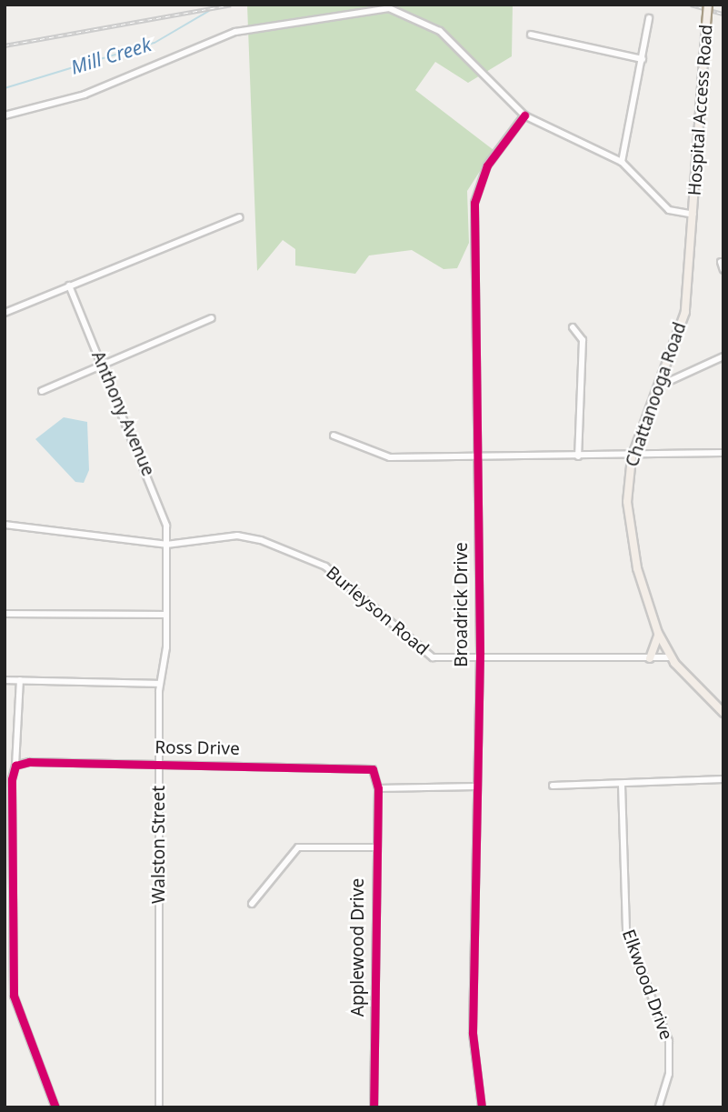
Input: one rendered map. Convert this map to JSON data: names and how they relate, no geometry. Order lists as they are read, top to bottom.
{
  "streets": {
    "main road": ["Hospital Access Road", "Chattanooga Road"],
    "street": [
      "Anthony Avenue",
      "Broadrick Drive",
      "Burleyson Road",
      "Ross Drive",
      "Walston Street",
      "Applewood Drive",
      "Elkwood Drive"
    ]
  },
  "crossings": [
    ["Hospital Access Road", "Chattanooga Road"],
    ["Chattanooga Road", "Burleyson Road"],
    ["Anthony Avenue", "Burleyson Road"],
    ["Anthony Avenue", "Walston Street"],
    ["Broadrick Drive", "Burleyson Road"],
    ["Burleyson Road", "Walston Street"],
    ["Ross Drive", "Walston Street"],
    ["Ross Drive", "Applewood Drive"]
  ],
  "water": ["Mill Creek"]
}
